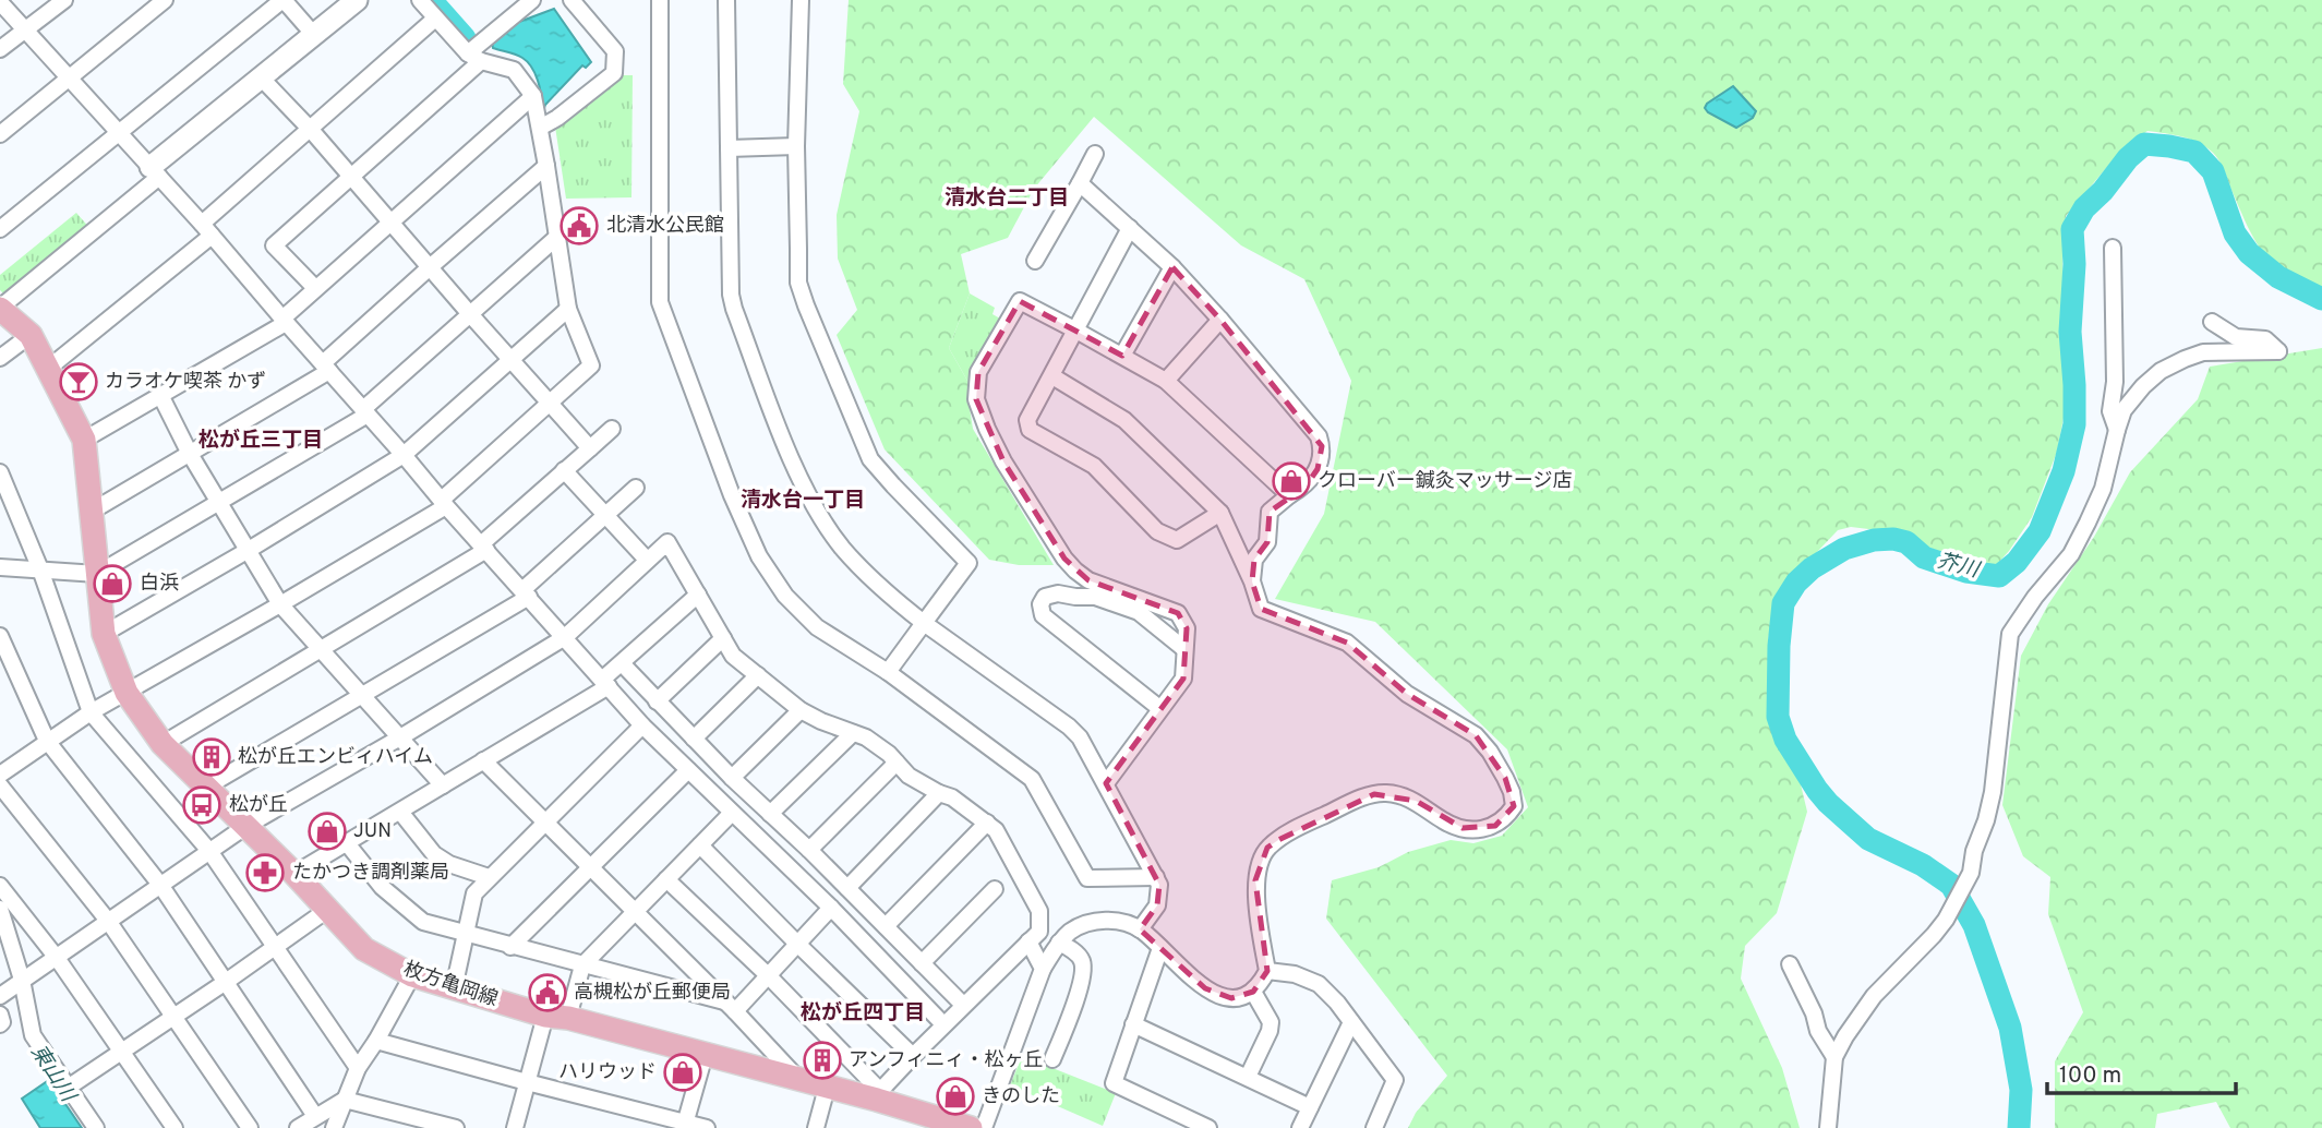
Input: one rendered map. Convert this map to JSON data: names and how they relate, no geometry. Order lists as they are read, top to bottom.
{
  "streets": {
    "main road": ["枚方亀岡線"]
  },
  "districts": [
    "清水台二丁目",
    "松が丘三丁目",
    "清水台一丁目",
    "松が丘四丁目"
  ],
  "water": ["芥川", "東山川"],
  "places": {
    "public building": ["北清水公民館", "高槻松が丘郵便局"],
    "bar": ["カラオケ喫茶 かず"],
    "shop": [
      "クローバー鍼灸マッサージ店",
      "白浜",
      "JUN",
      "ハリウッド",
      "きのした"
    ],
    "building": ["松が丘エンビィハイム", "アンフィニィ・松ヶ丘"],
    "bus stop": ["松が丘"],
    "pharmacy": ["たかつき調剤薬局"]
  },
  "scale_bar": "100 m"
}
